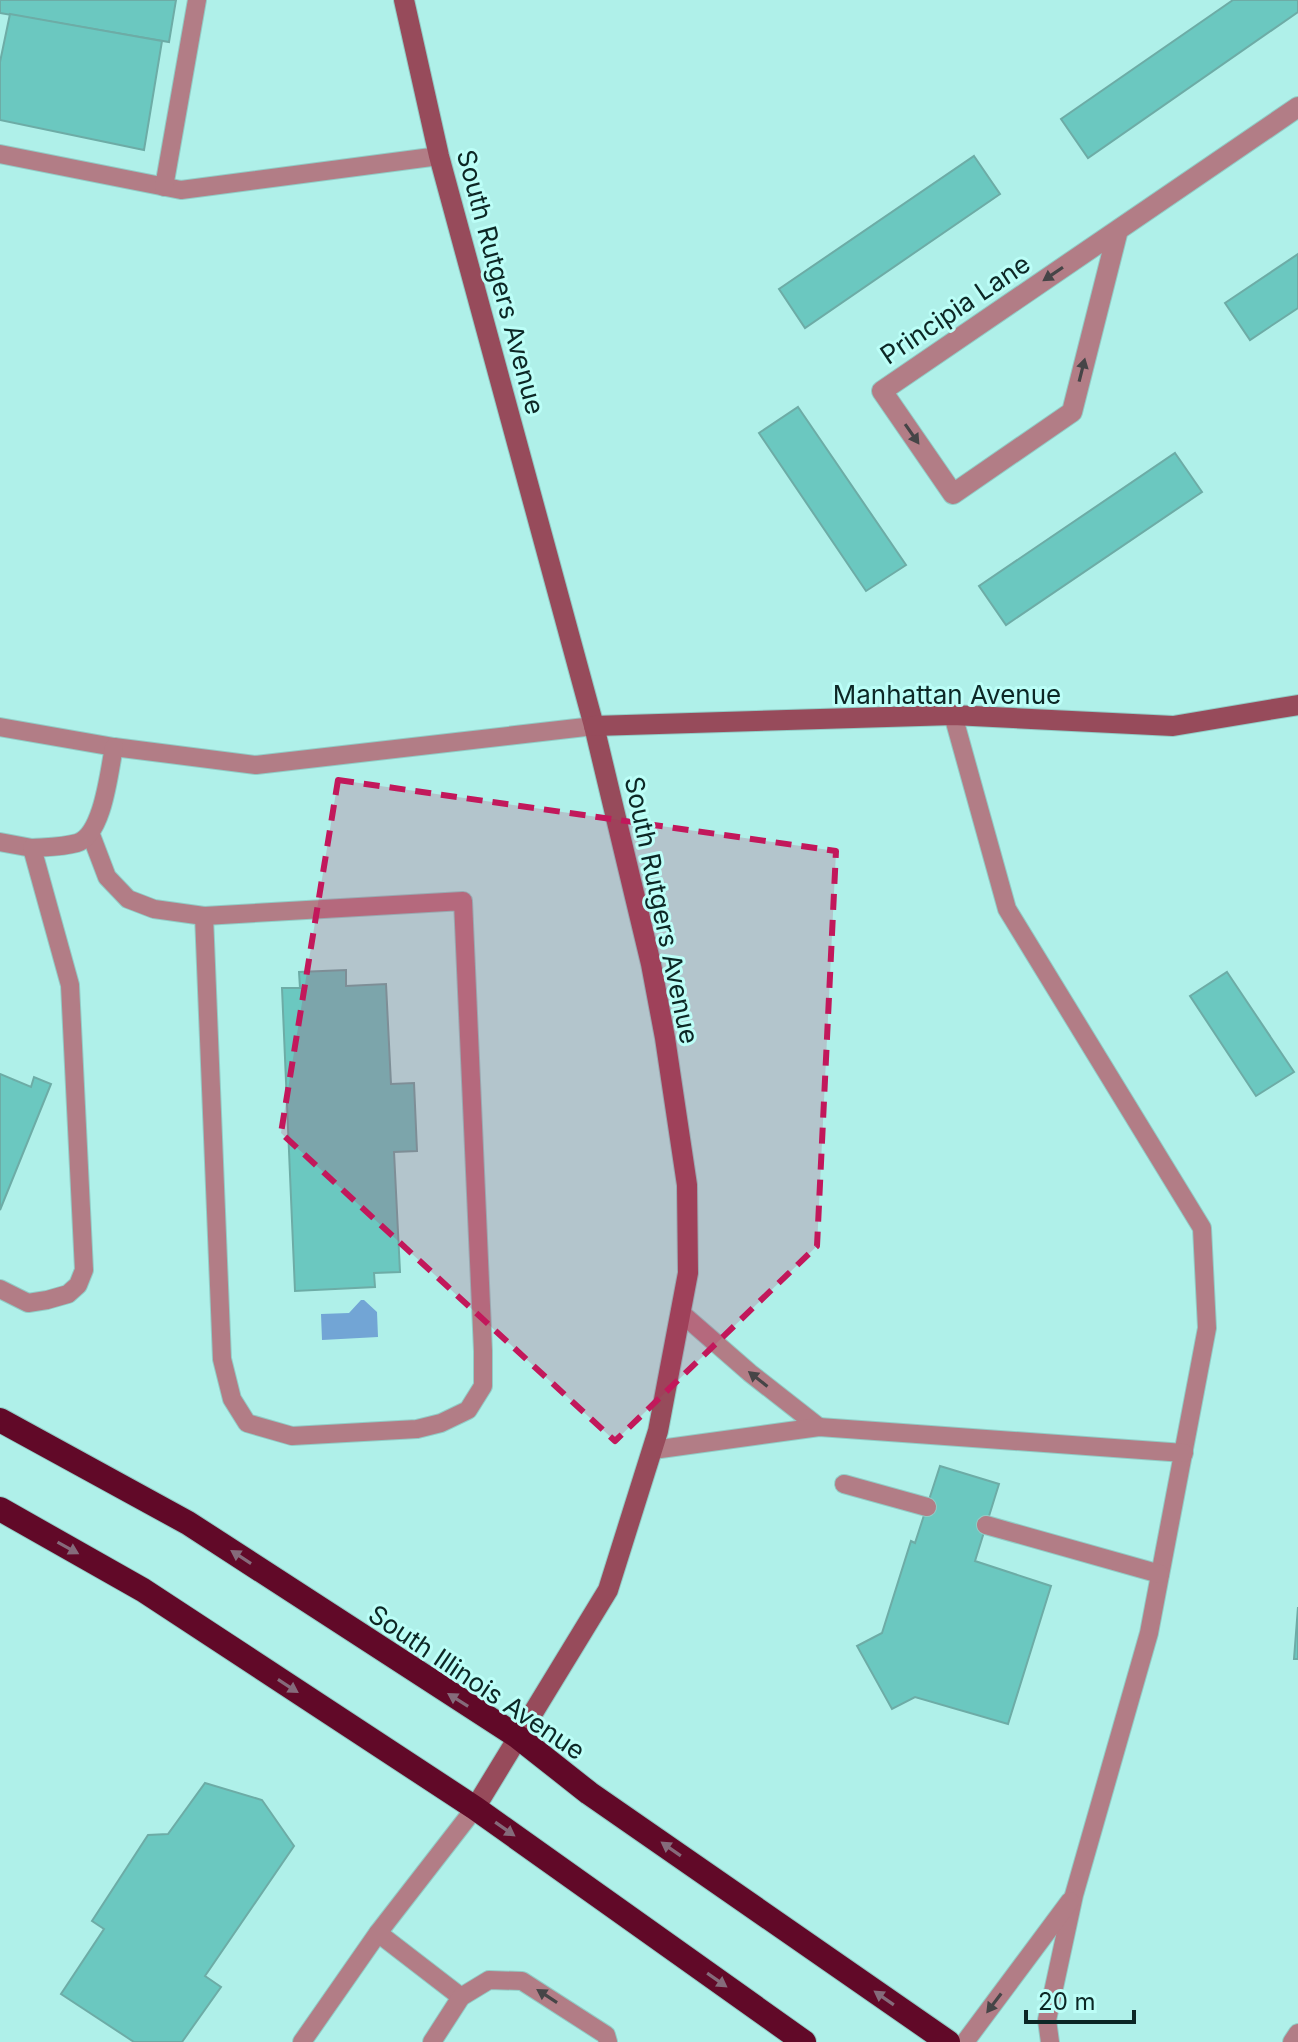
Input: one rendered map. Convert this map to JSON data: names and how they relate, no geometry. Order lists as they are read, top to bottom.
{
  "streets": {
    "highway": ["South Illinois Avenue"],
    "street": ["South Rutgers Avenue", "Principia Lane", "Manhattan Avenue"]
  },
  "crossings": [
    ["South Rutgers Avenue", "Manhattan Avenue"],
    ["South Rutgers Avenue", "South Illinois Avenue"]
  ],
  "scale_bar": "20 m"
}
